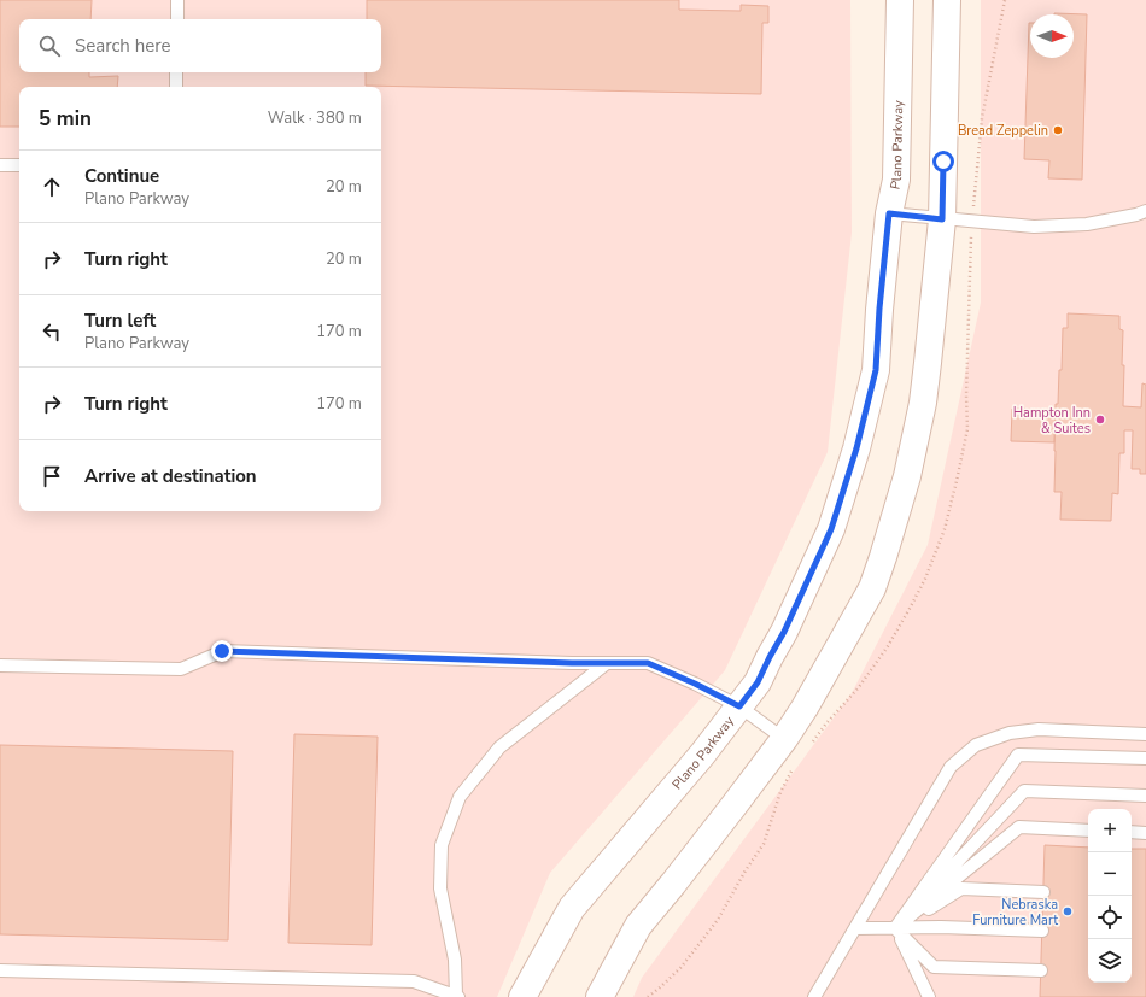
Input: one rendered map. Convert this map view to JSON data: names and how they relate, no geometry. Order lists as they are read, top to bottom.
{
  "streets": {
    "main road": ["Plano Parkway"]
  },
  "places": ["Bread Zeppelin", "Hampton Inn & Suites", "Nebraska Furniture Mart"],
  "north": "right",
  "page": {
    "search": "Search here",
    "heading": ["5 min", "Walk · 380 m"],
    "list": [
      ["Continue", "Plano Parkway", "20 m"],
      ["Turn right", "20 m"],
      ["Turn left", "Plano Parkway", "170 m"],
      ["Turn right", "170 m"],
      "Arrive at destination"
    ],
    "map_buttons": ["+", "−"]
  }
}
